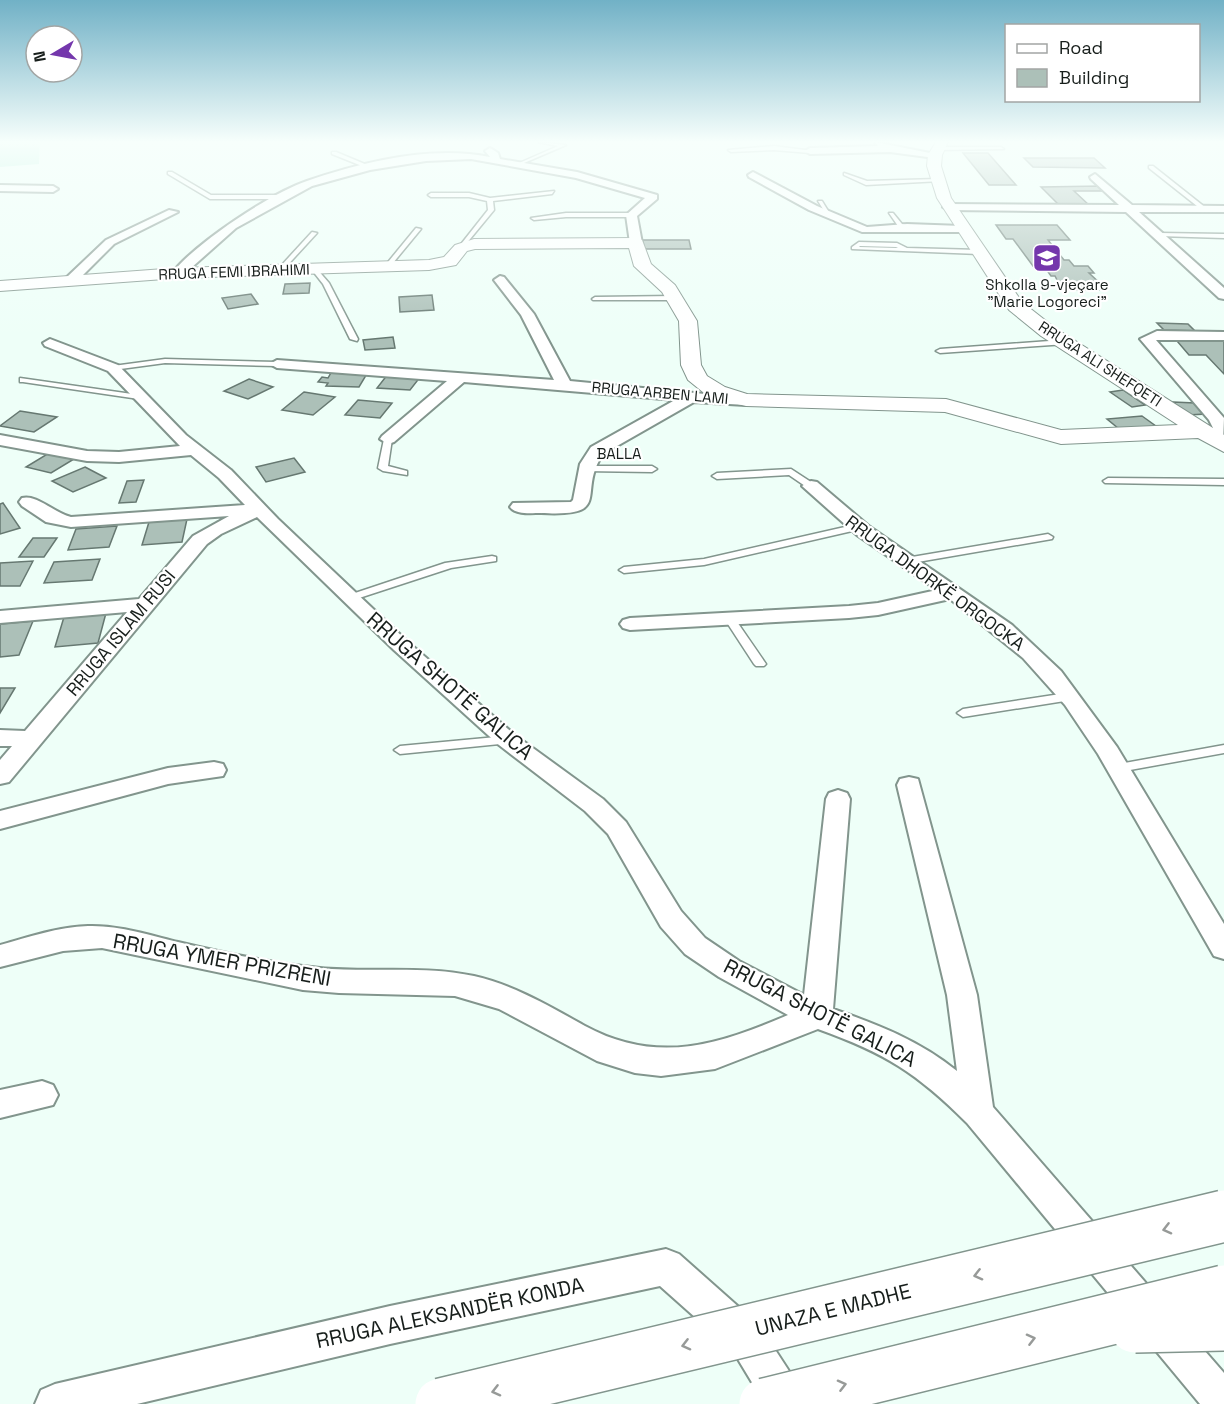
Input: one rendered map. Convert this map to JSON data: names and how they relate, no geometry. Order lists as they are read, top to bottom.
{
  "streets": {
    "highway": ["UNAZA E MADHE"],
    "street": [
      "RRUGA FEMI IBRAHIMI",
      "RRUGA ALI SHEFQETI",
      "RRUGA ARBEN LAMI",
      "RRUGA DHORKË ORGOCKA",
      "RRUGA ISLAM RUSI",
      "RRUGA SHOTË GALICA",
      "RRUGA YMER PRIZRENI",
      "RRUGA ALEKSANDËR KONDA"
    ],
    "lane": ["BALLA"]
  },
  "crossings": [
    ["RRUGA ALI SHEFQETI", "RRUGA ARBEN LAMI"],
    ["RRUGA ARBEN LAMI", "RRUGA SHOTË GALICA"],
    ["RRUGA ISLAM RUSI", "RRUGA SHOTË GALICA"],
    ["RRUGA SHOTË GALICA", "RRUGA YMER PRIZRENI"]
  ],
  "places": {
    "school or university": ["Shkolla 9-vjeçare \"Marie Logoreci\""]
  },
  "legend": ["Road", "Building"],
  "north": "left"
}
